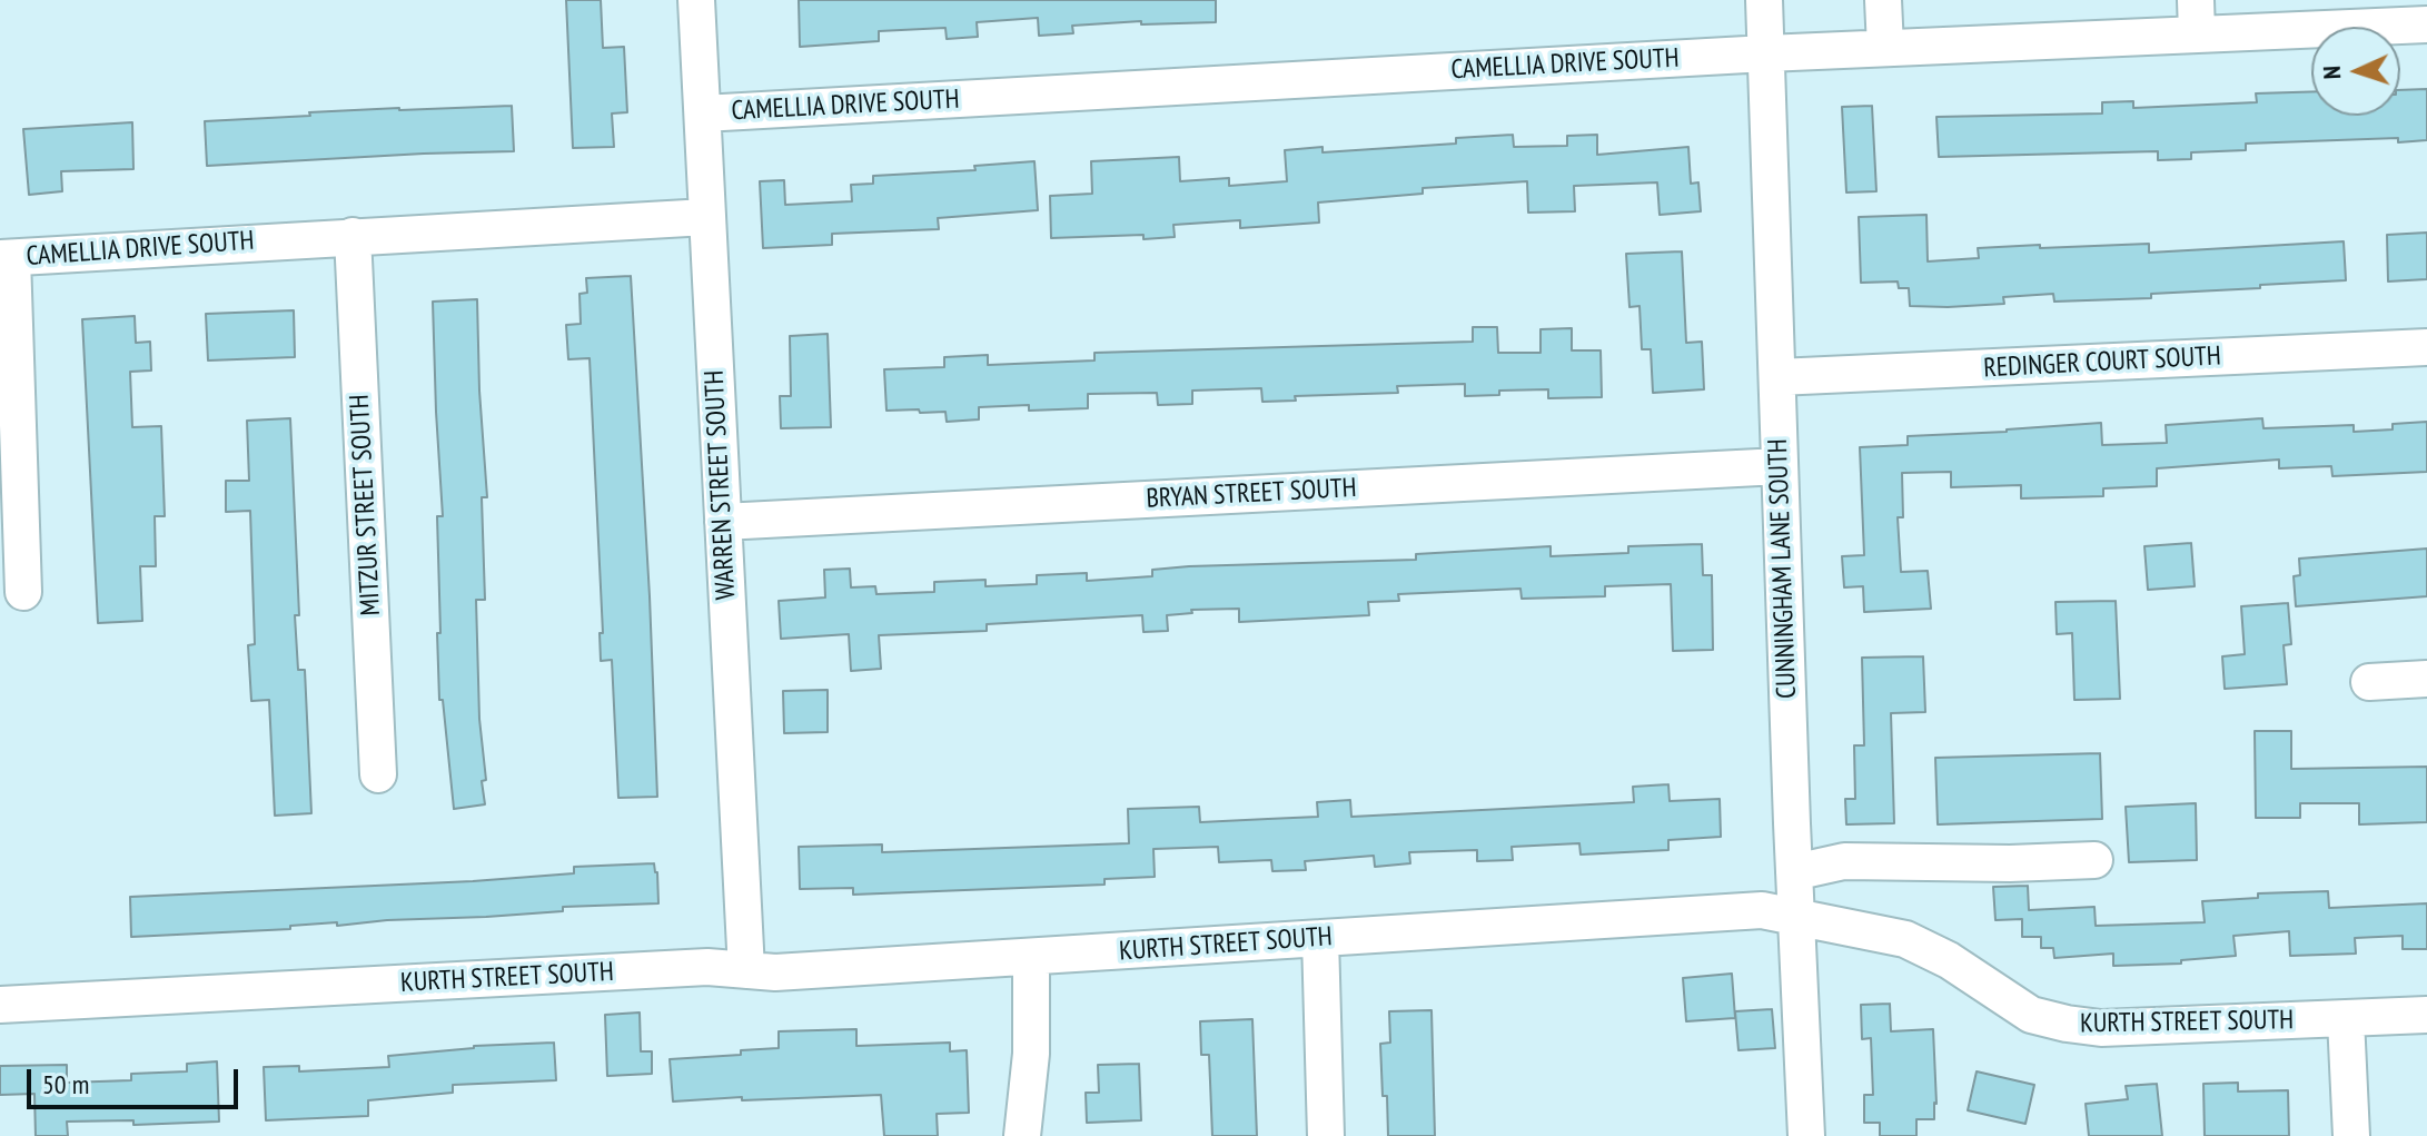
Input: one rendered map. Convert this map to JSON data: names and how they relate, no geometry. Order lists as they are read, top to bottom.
{
  "streets": {
    "street": [
      "CAMELLIA DRIVE SOUTH",
      "REDINGER COURT SOUTH",
      "WARREN STREET SOUTH",
      "BRYAN STREET SOUTH",
      "MITZUR STREET SOUTH",
      "CUNNINGHAM LANE SOUTH",
      "KURTH STREET SOUTH"
    ]
  },
  "crossings": [
    ["CAMELLIA DRIVE SOUTH", "WARREN STREET SOUTH"],
    ["CAMELLIA DRIVE SOUTH", "MITZUR STREET SOUTH"],
    ["CAMELLIA DRIVE SOUTH", "CUNNINGHAM LANE SOUTH"],
    ["REDINGER COURT SOUTH", "CUNNINGHAM LANE SOUTH"],
    ["WARREN STREET SOUTH", "BRYAN STREET SOUTH"],
    ["WARREN STREET SOUTH", "KURTH STREET SOUTH"],
    ["BRYAN STREET SOUTH", "CUNNINGHAM LANE SOUTH"],
    ["CUNNINGHAM LANE SOUTH", "KURTH STREET SOUTH"]
  ],
  "scale_bar": "50 m",
  "north": "left"
}
